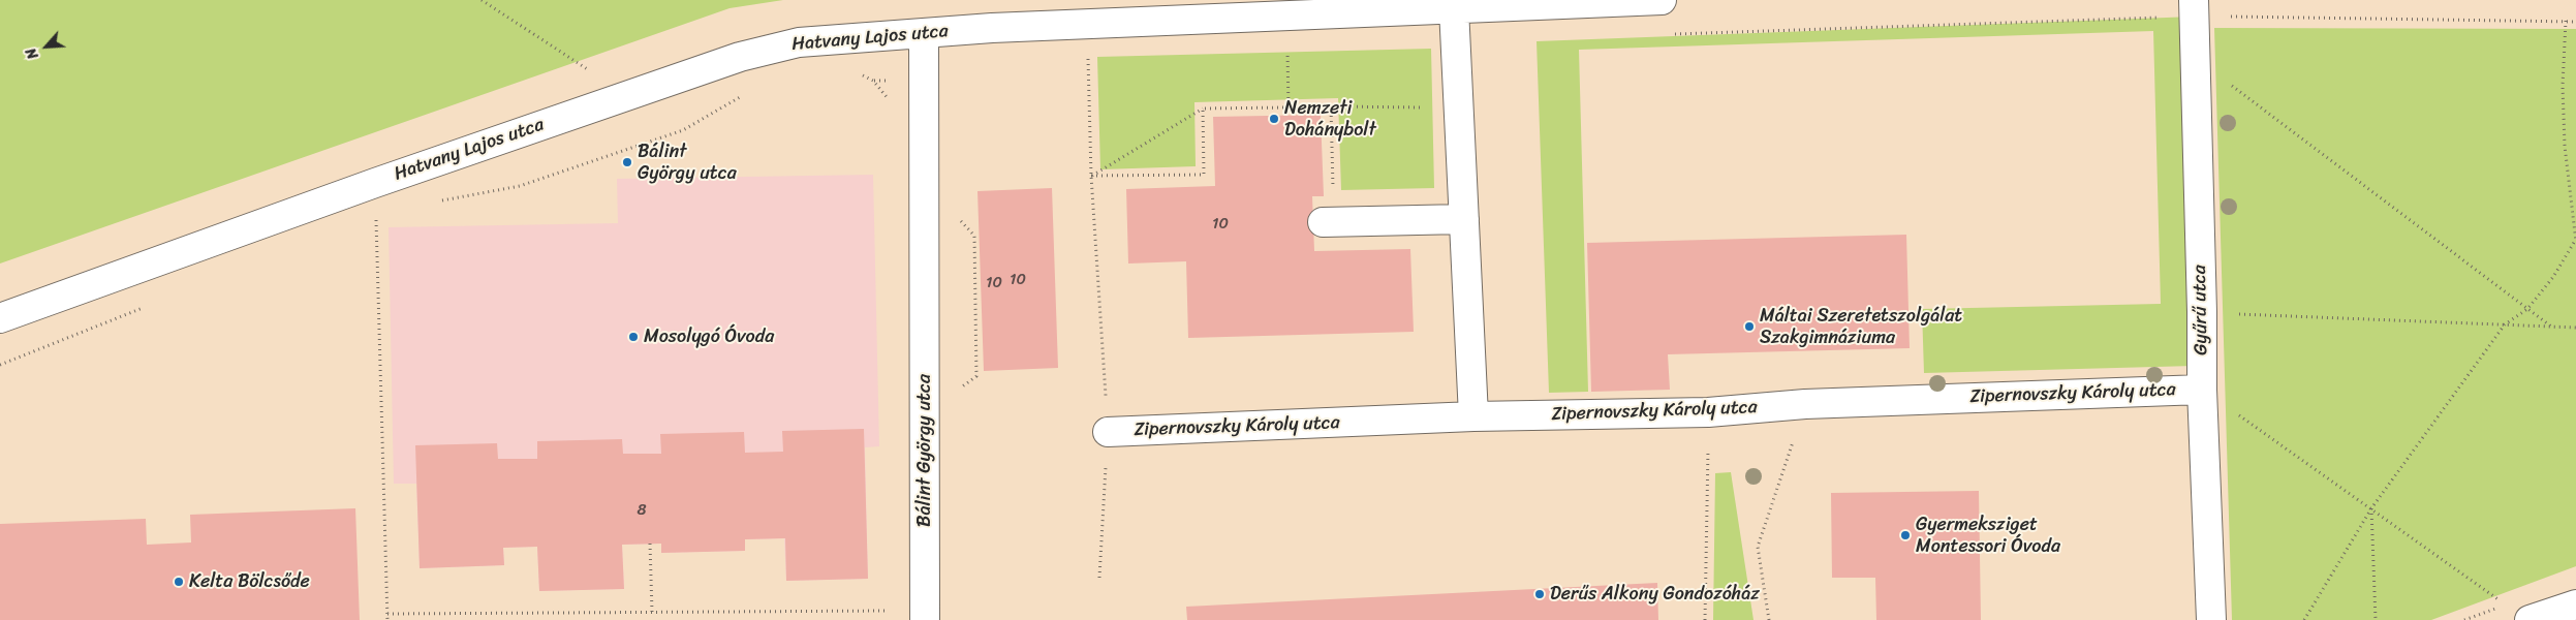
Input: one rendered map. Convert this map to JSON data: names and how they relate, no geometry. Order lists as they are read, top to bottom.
{
  "streets": {
    "street": [
      "Hatvany Lajos utca",
      "Gyűrű utca",
      "Zipernovszky Károly utca",
      "Bálint György utca"
    ]
  },
  "crossings": [
    ["Hatvany Lajos utca", "Bálint György utca"],
    ["Gyűrű utca", "Zipernovszky Károly utca"]
  ],
  "places": [
    "Nemzeti Dohánybolt",
    "Bálint György utca",
    "Máltai Szeretetszolgálat Szakgimnáziuma",
    "Mosolygó Óvoda",
    "Gyermeksziget Montessori Óvoda",
    "Kelta Bölcsőde",
    "Derűs Alkony Gondozóház"
  ],
  "house_numbers": [
    "10",
    "10",
    "10",
    "8"
  ],
  "north": "bottom left"
}
